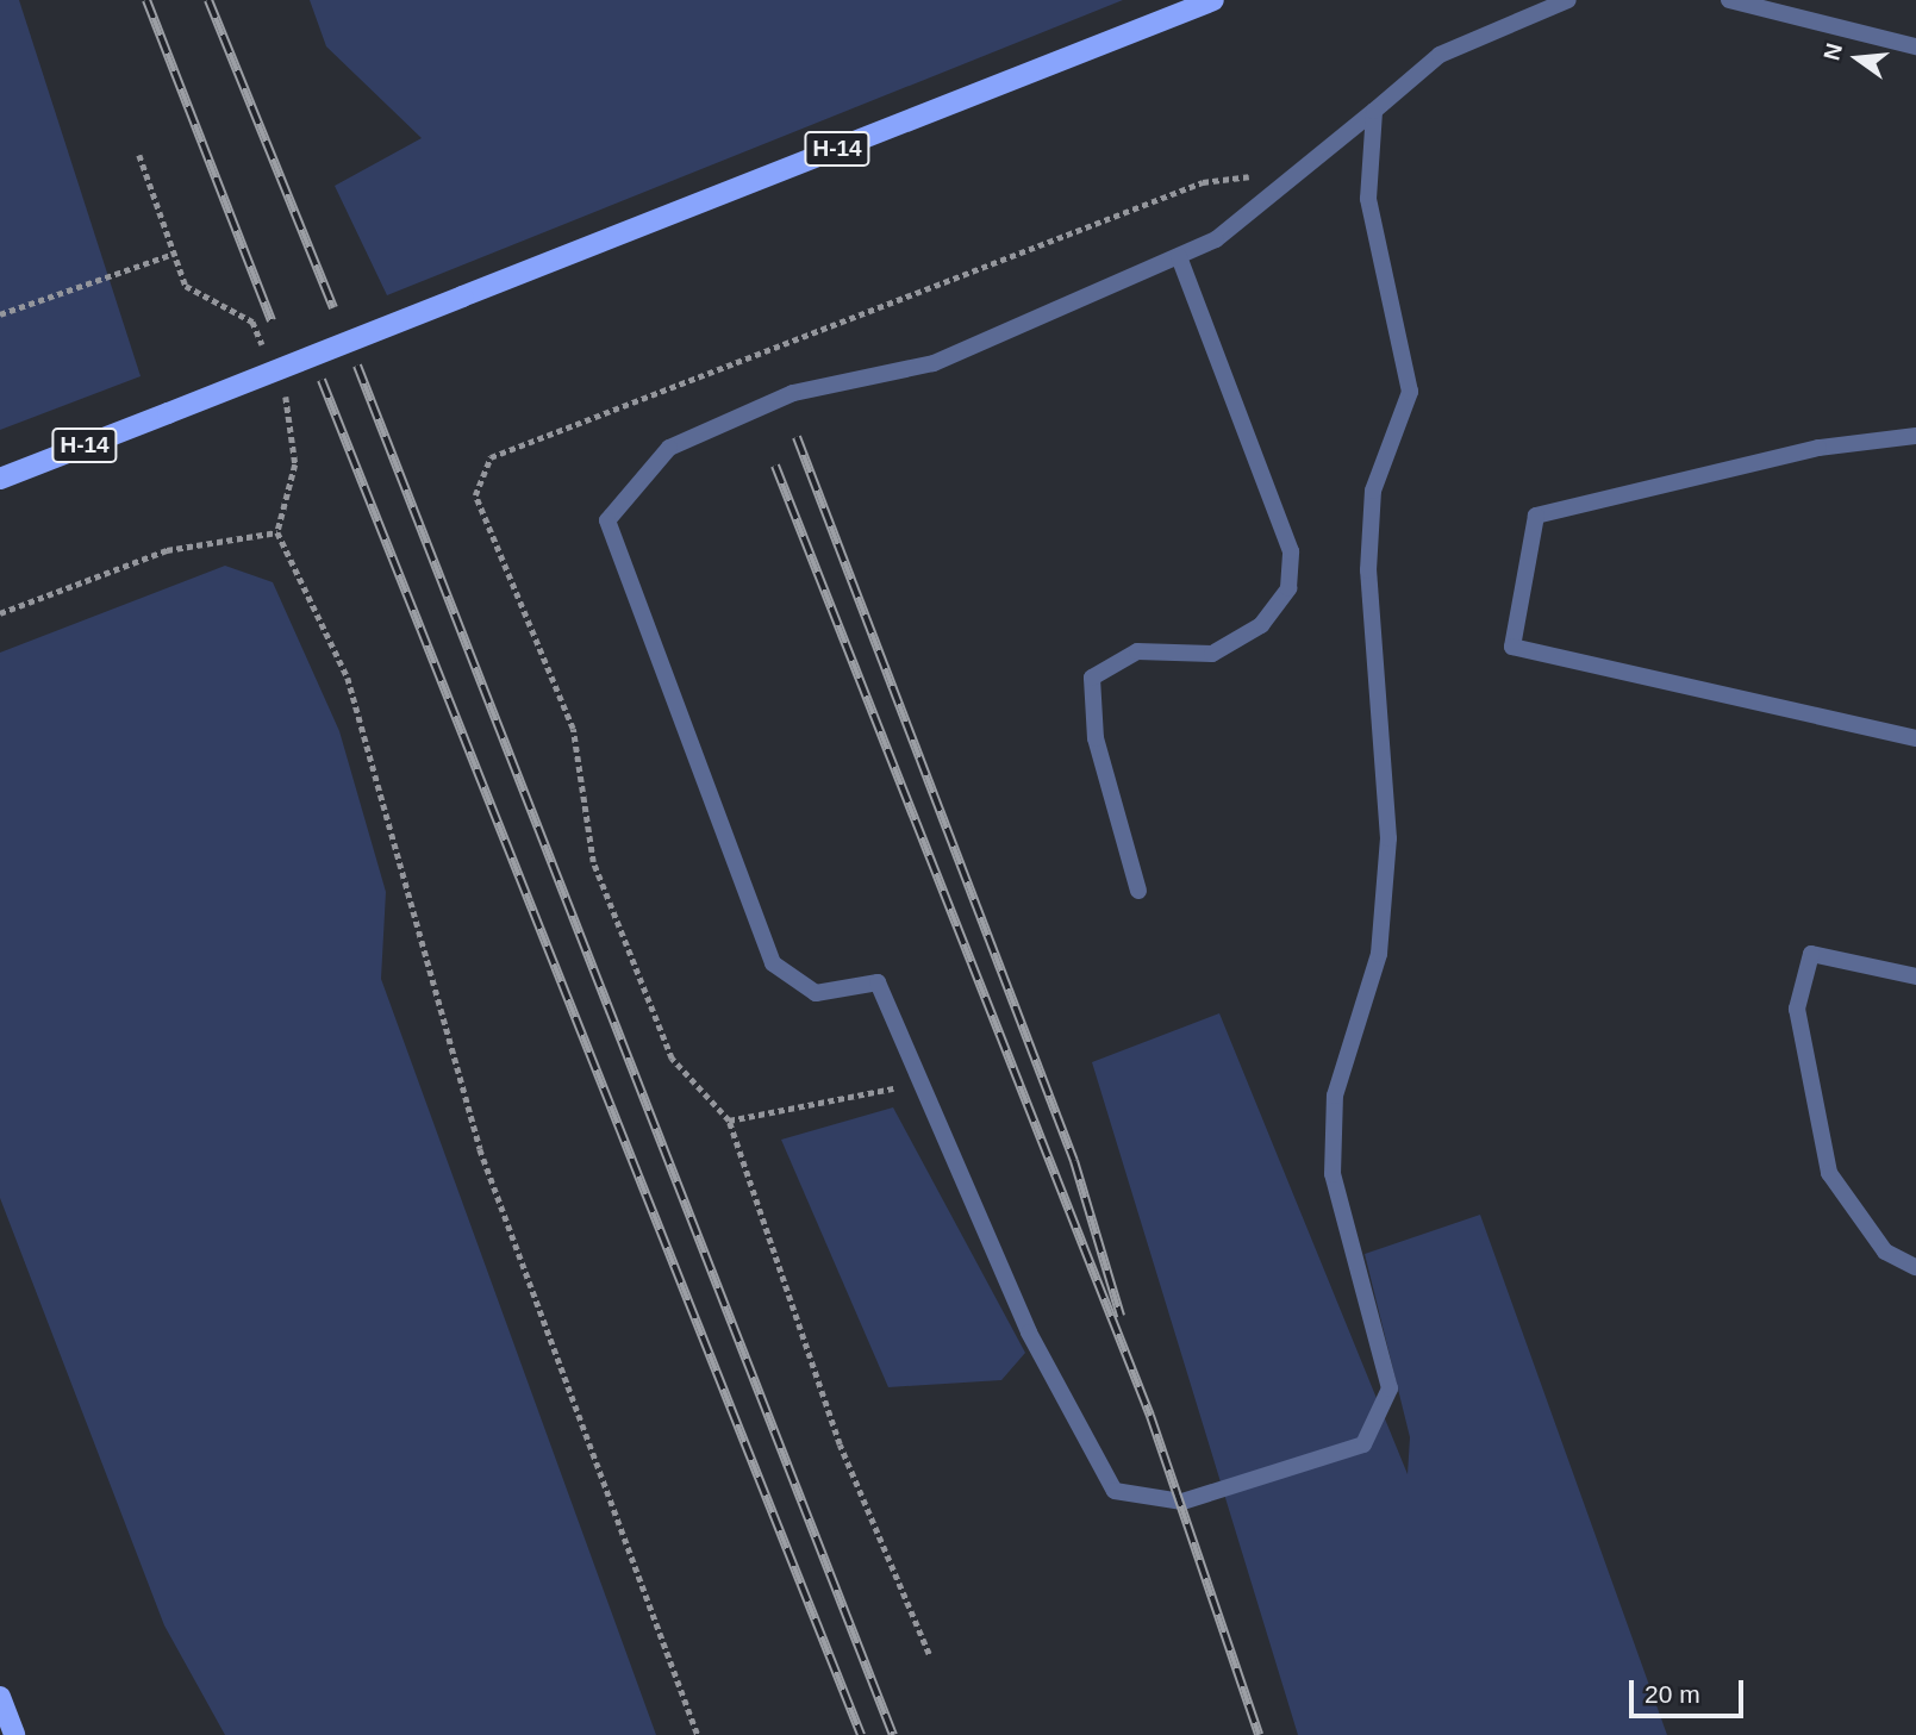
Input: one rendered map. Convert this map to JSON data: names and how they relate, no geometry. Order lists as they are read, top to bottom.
{
  "streets": {
    "main road": ["Н-14"]
  },
  "scale_bar": "20 m",
  "north": "left"
}
